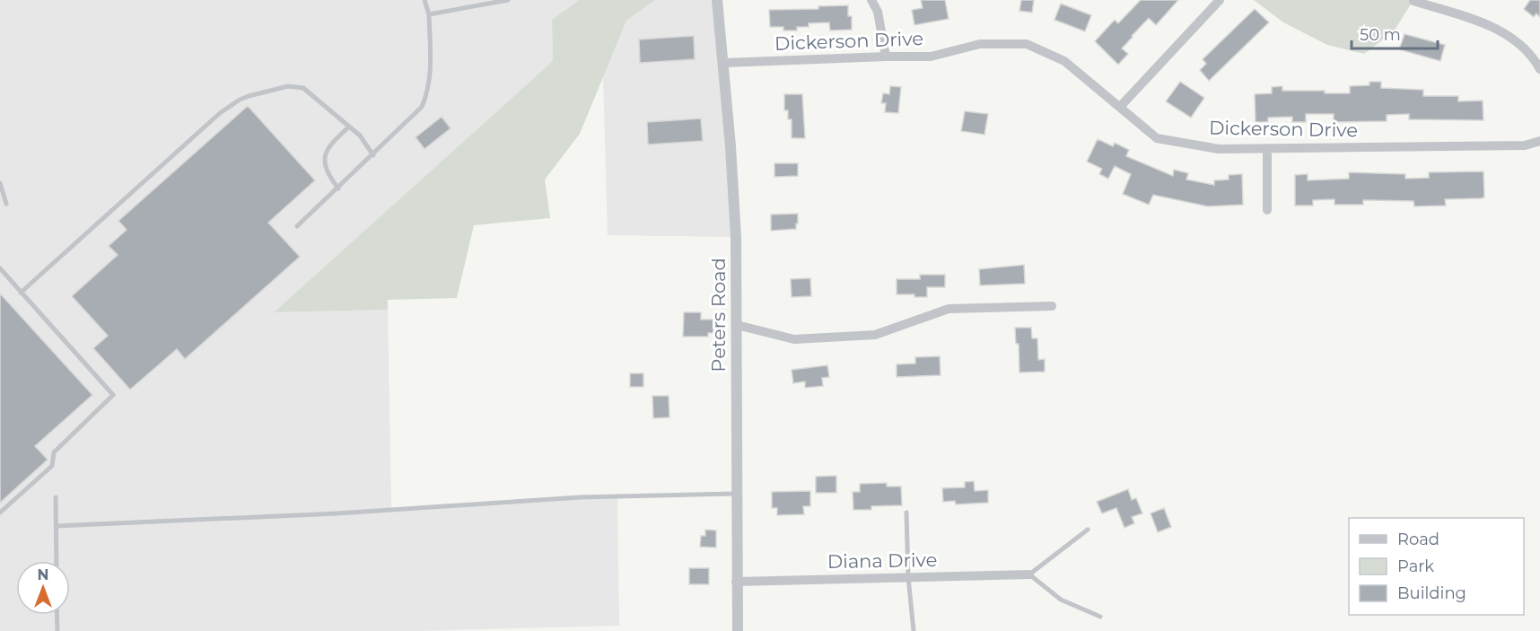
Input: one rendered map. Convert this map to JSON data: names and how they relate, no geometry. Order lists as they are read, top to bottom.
{
  "streets": {
    "street": ["Dickerson Drive", "Peters Road", "Diana Drive"]
  },
  "crossings": [
    ["Dickerson Drive", "Peters Road"],
    ["Peters Road", "Diana Drive"]
  ],
  "legend": ["Road", "Park", "Building"],
  "scale_bar": "50 m",
  "north": "top"
}
